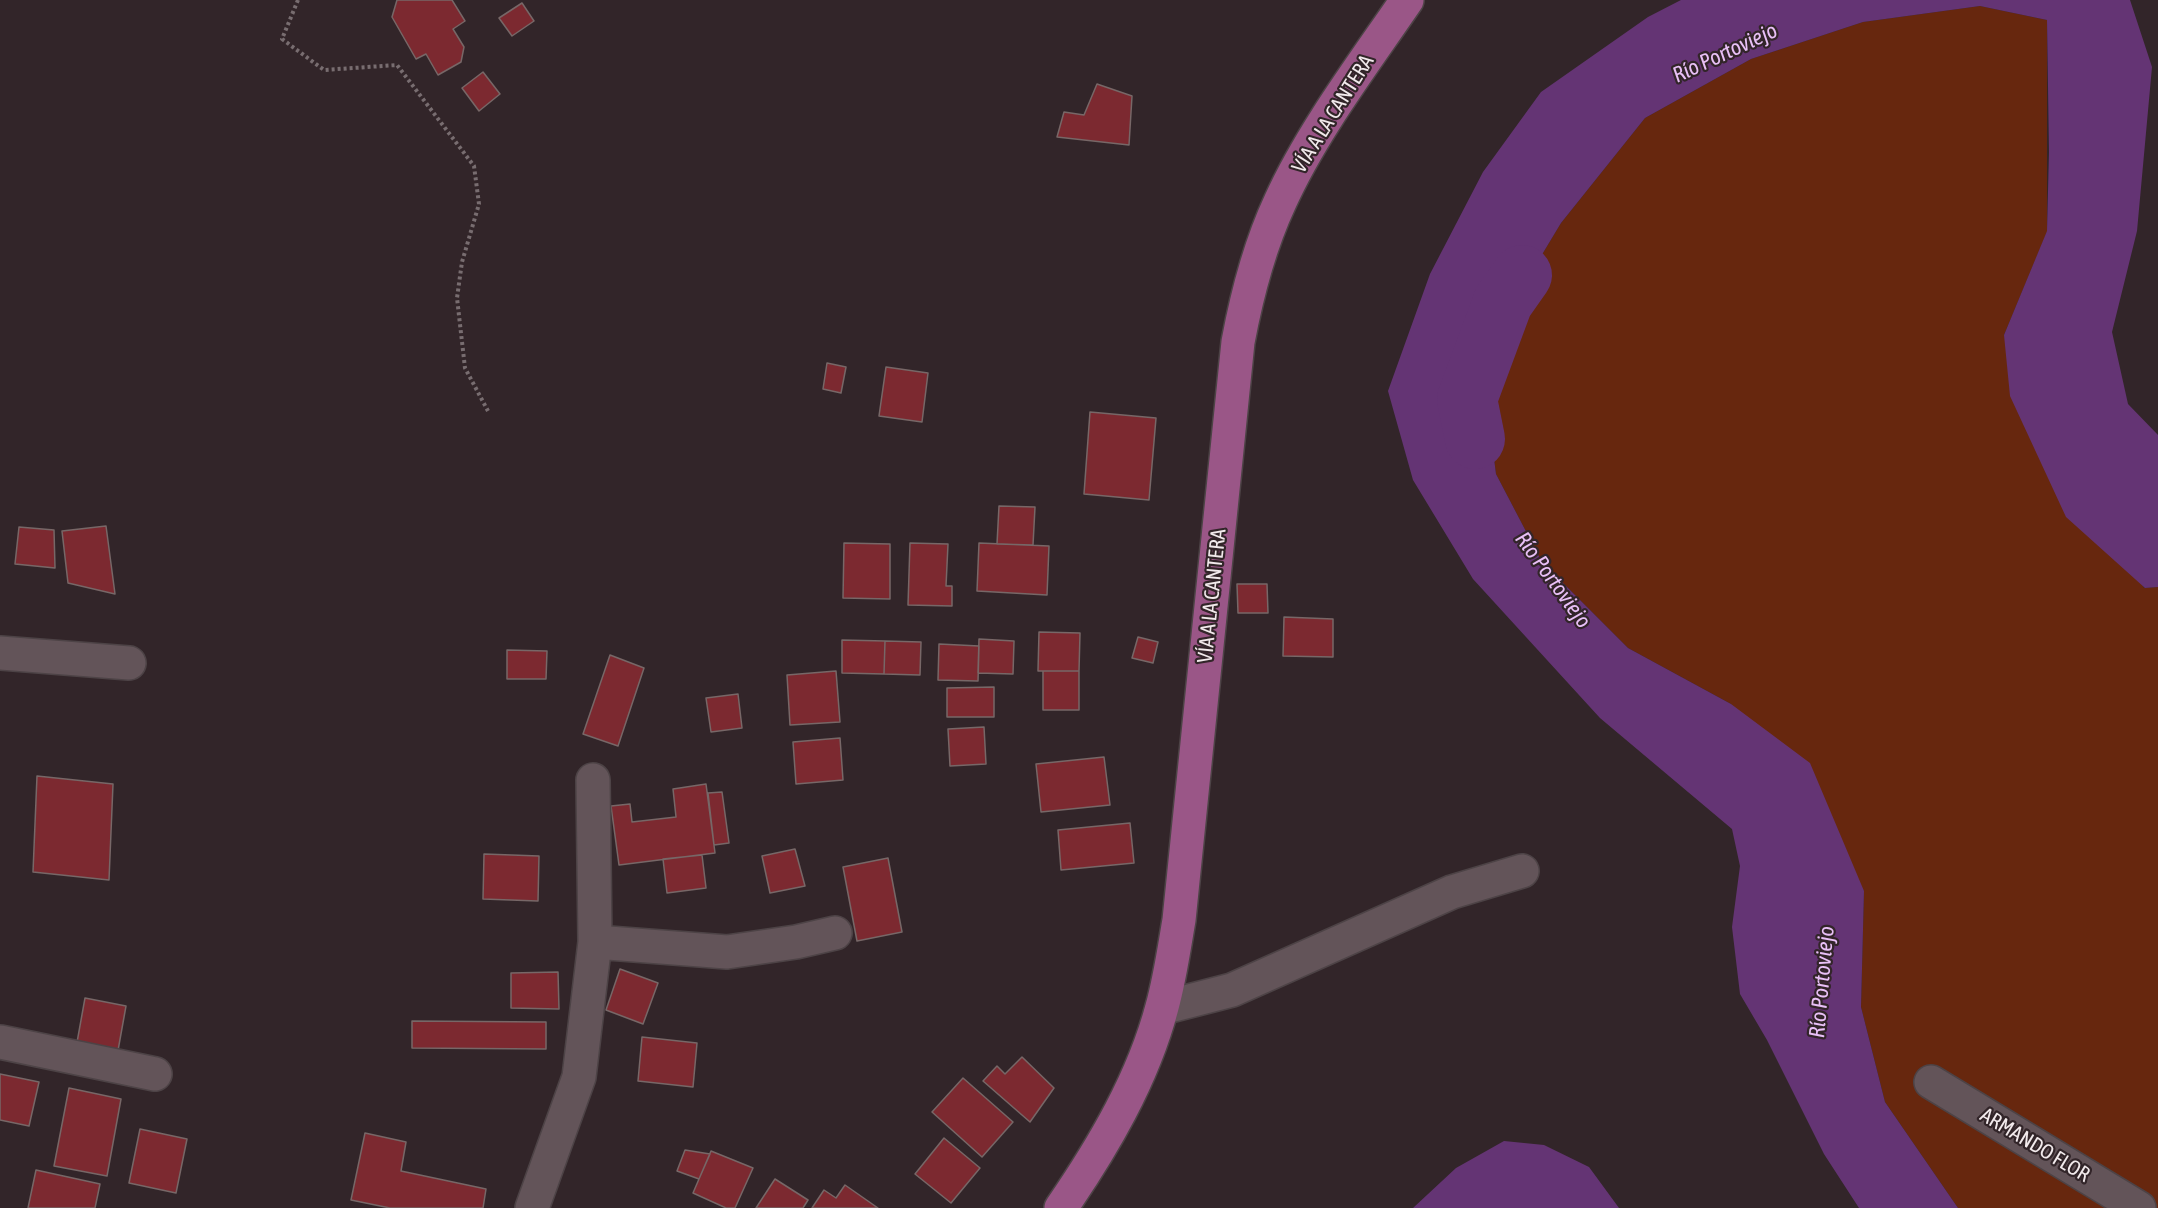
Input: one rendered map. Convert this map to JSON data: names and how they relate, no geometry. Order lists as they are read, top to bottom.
{
  "streets": {
    "main road": ["VÍA A LA CANTERA"],
    "street": ["ARMANDO FLOR"]
  },
  "water": ["Río Portoviejo"]
}
